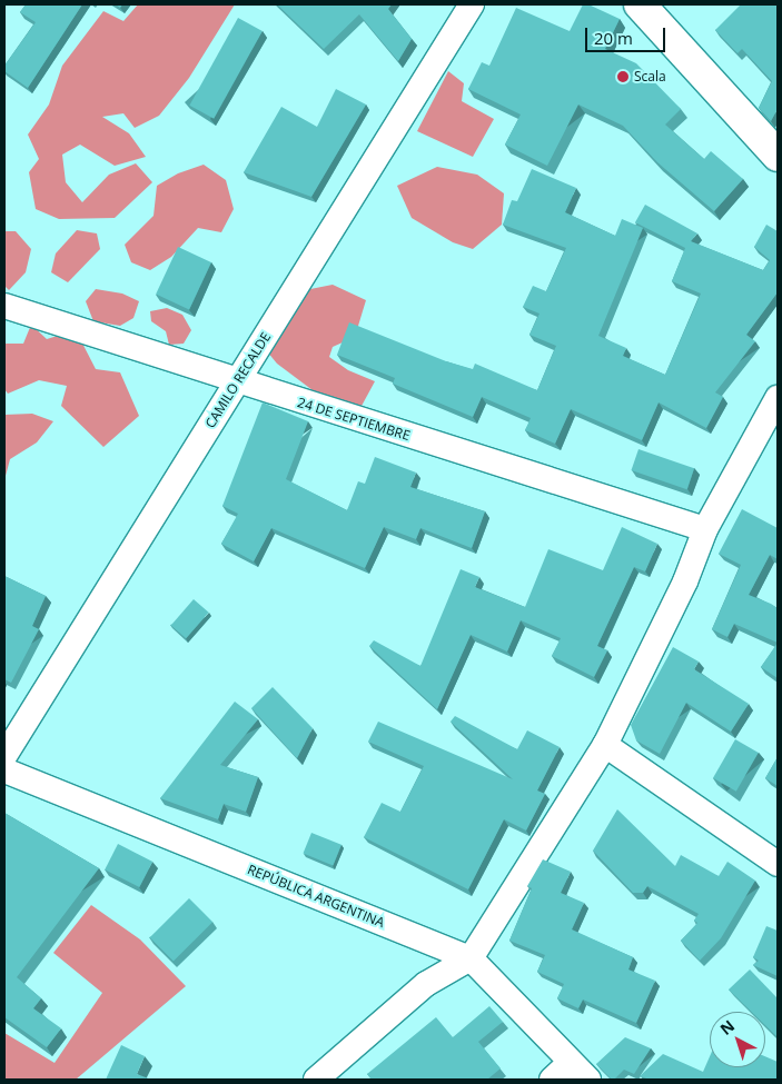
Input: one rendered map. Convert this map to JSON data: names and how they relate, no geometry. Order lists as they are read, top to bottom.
{
  "streets": {
    "street": ["CAMILO RECALDE", "24 DE SEPTIEMBRE", "REPÚBLICA ARGENTINA"]
  },
  "crossings": [
    ["CAMILO RECALDE", "24 DE SEPTIEMBRE"]
  ],
  "places": ["Scala"],
  "scale_bar": "20 m",
  "north": "top left"
}
